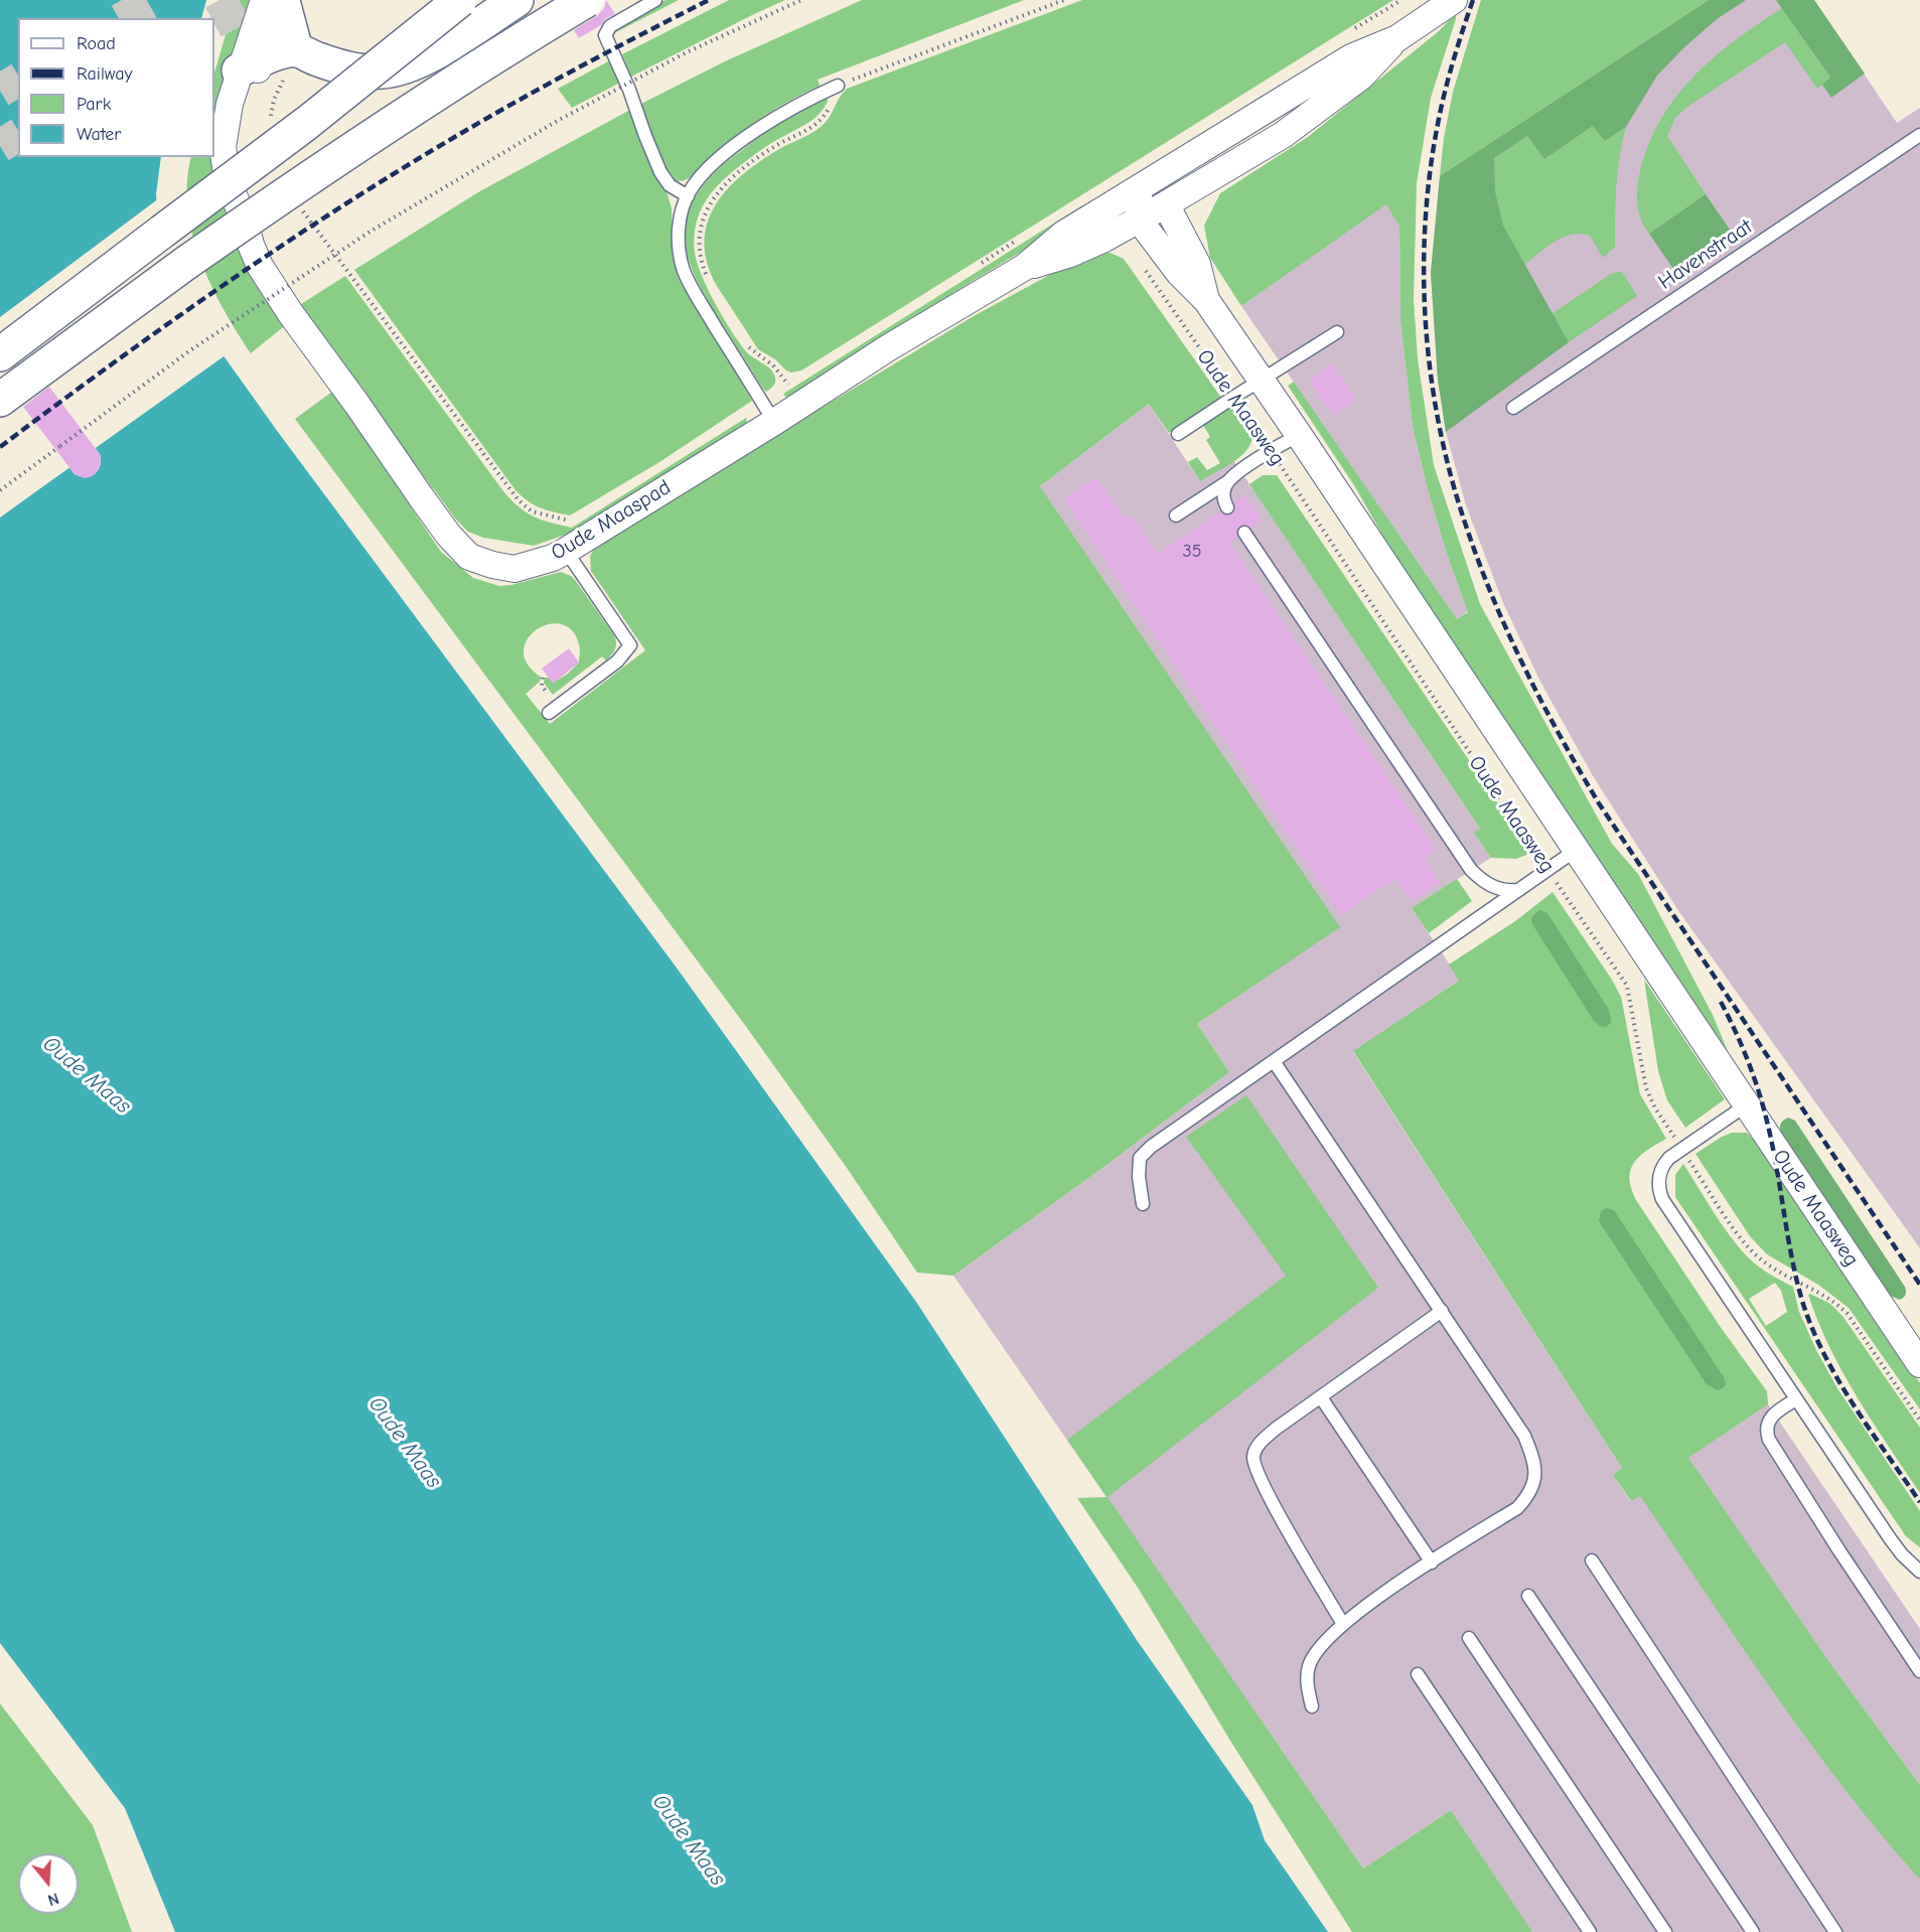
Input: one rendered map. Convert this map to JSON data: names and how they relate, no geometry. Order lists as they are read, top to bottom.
{
  "streets": {
    "street": ["Oude Maasweg", "Oude Maaspad"],
    "lane": ["Havenstraat"]
  },
  "crossings": [
    ["Oude Maasweg", "Oude Maaspad"]
  ],
  "water": ["Oude Maas"],
  "house_numbers": ["35"],
  "legend": [
    "Road",
    "Railway",
    "Park",
    "Water"
  ],
  "north": "bottom"
}
